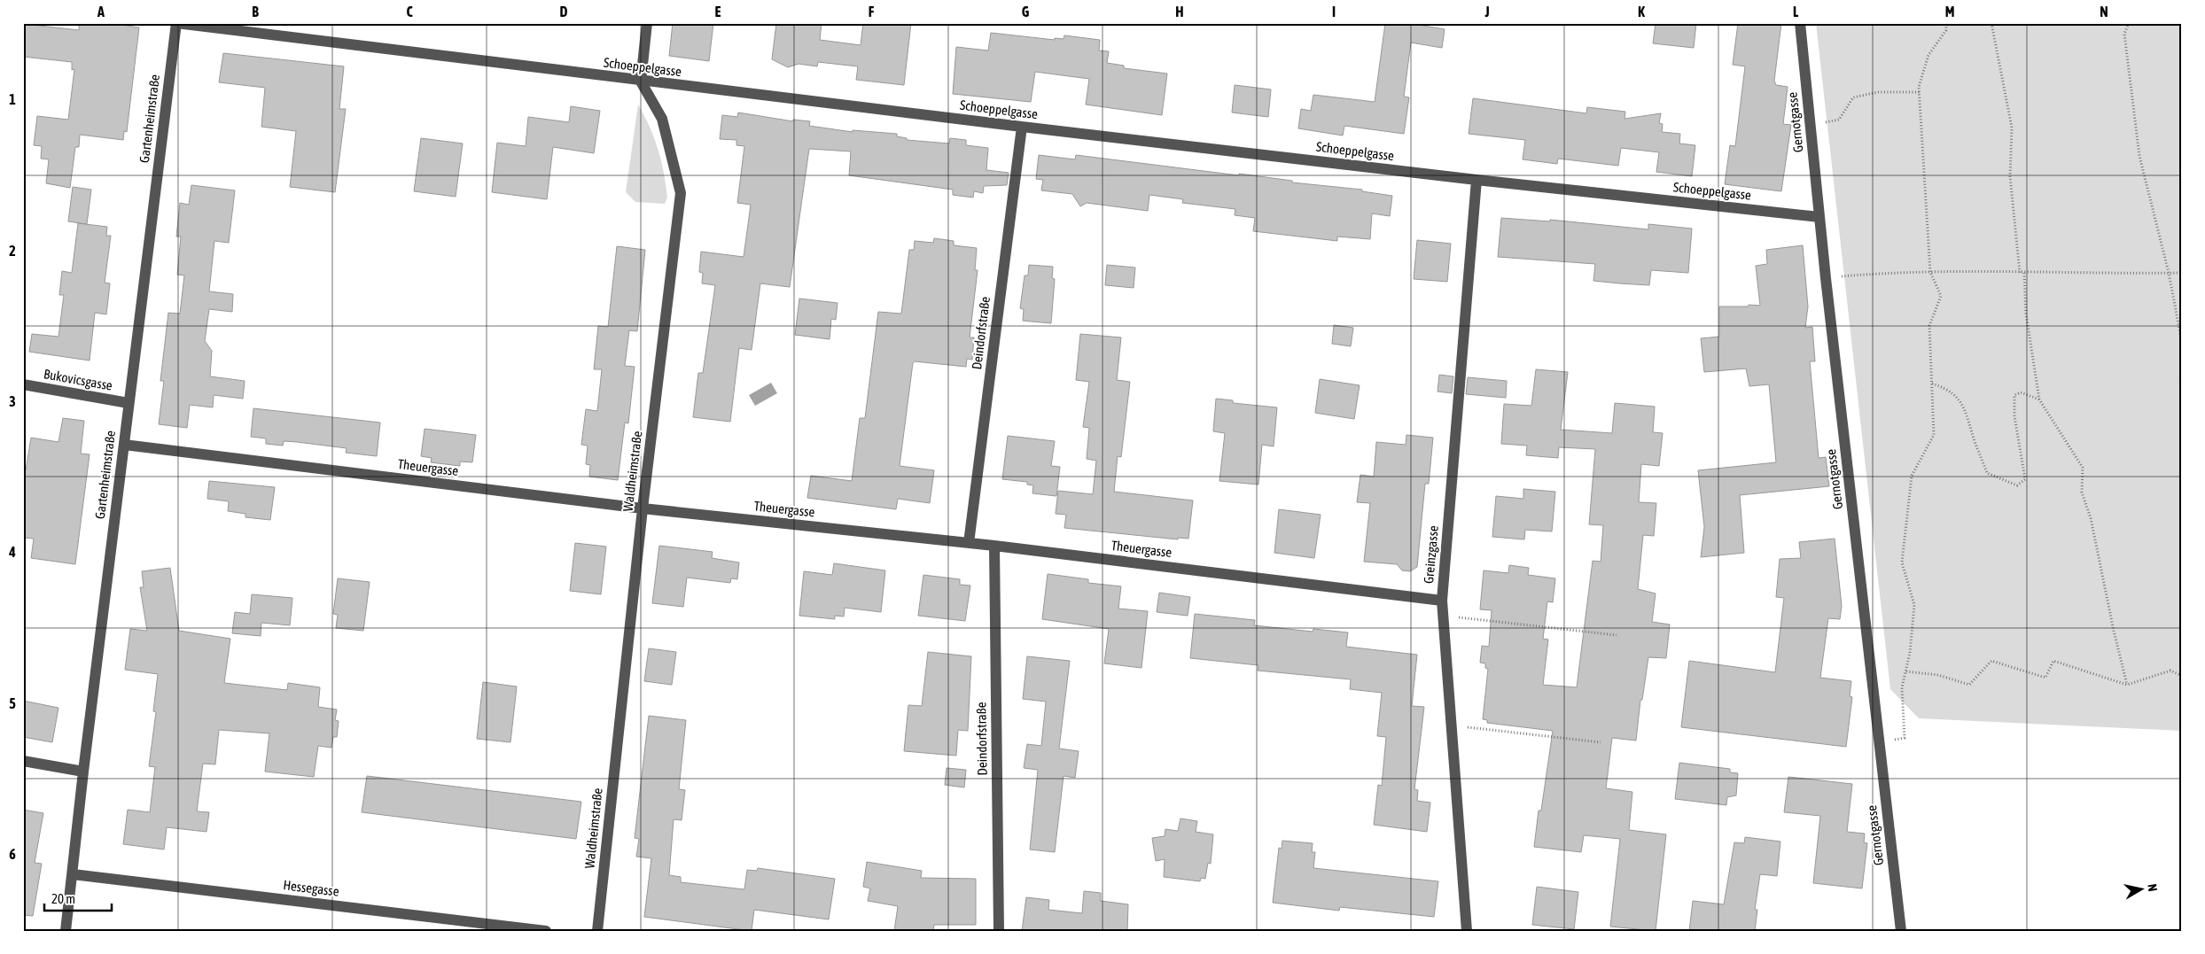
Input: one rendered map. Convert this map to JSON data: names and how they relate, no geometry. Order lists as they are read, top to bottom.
{
  "streets": {
    "street": [
      "Schoeppelgasse",
      "Gartenheimstraße",
      "Gernotgasse",
      "Deindorfstraße",
      "Bukovicsgasse",
      "Theuergasse",
      "Waldheimstraße",
      "Greinzgasse",
      "Hessegasse"
    ]
  },
  "crossings": [
    ["Schoeppelgasse", "Gartenheimstraße"],
    ["Schoeppelgasse", "Gernotgasse"],
    ["Schoeppelgasse", "Deindorfstraße"],
    ["Schoeppelgasse", "Waldheimstraße"],
    ["Schoeppelgasse", "Greinzgasse"],
    ["Gartenheimstraße", "Bukovicsgasse"],
    ["Gartenheimstraße", "Theuergasse"],
    ["Gartenheimstraße", "Hessegasse"],
    ["Deindorfstraße", "Theuergasse"],
    ["Theuergasse", "Waldheimstraße"],
    ["Theuergasse", "Greinzgasse"]
  ],
  "scale_bar": "20 m",
  "north": "right",
  "grid": {
    "columns": [
      "A",
      "B",
      "C",
      "D",
      "E",
      "F",
      "G",
      "H",
      "I",
      "J",
      "K",
      "L",
      "M",
      "N"
    ],
    "rows": [
      "1",
      "2",
      "3",
      "4",
      "5",
      "6"
    ]
  }
}
